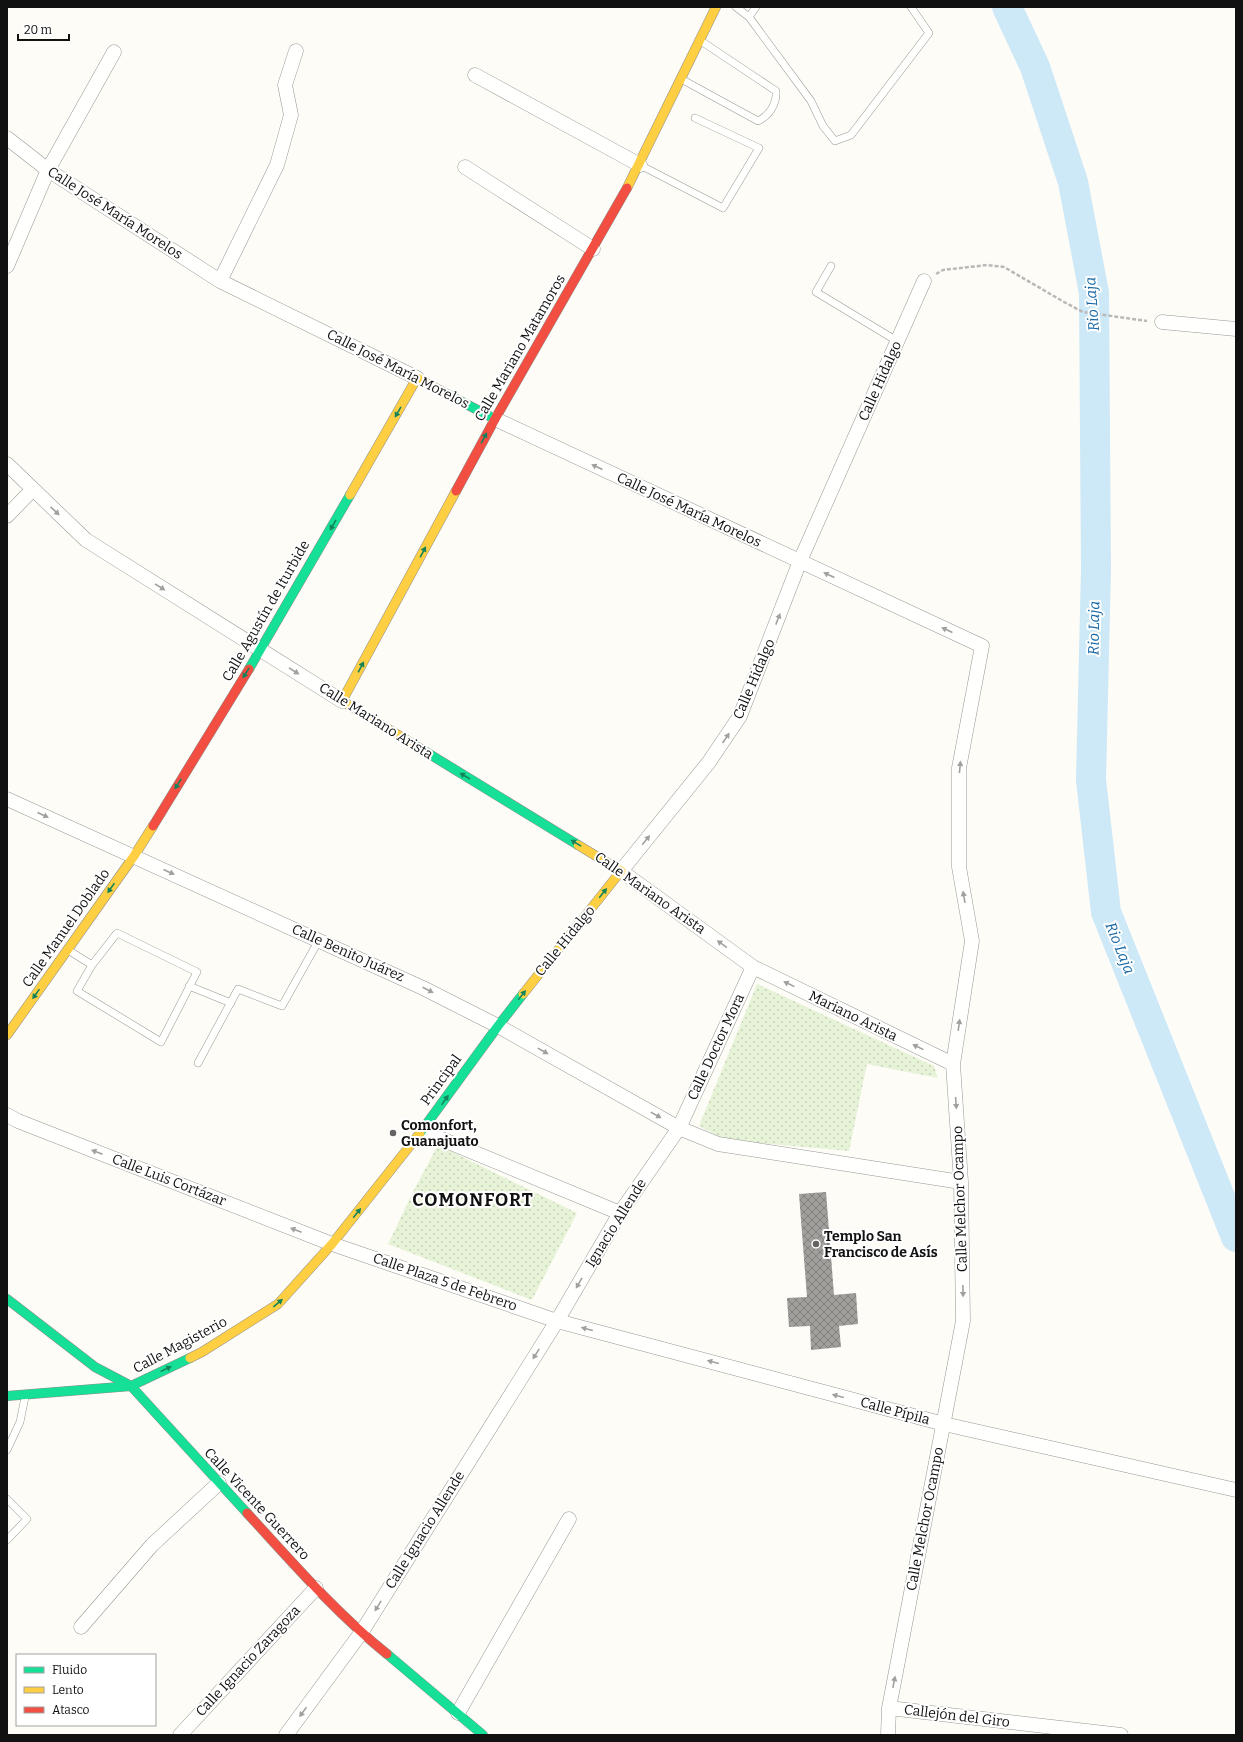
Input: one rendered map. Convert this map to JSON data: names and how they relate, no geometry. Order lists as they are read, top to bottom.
{
  "streets": {
    "street": [
      "Calle José María Morelos",
      "Calle Mariano Matamoros",
      "Calle Hidalgo",
      "Calle Agustín de Iturbide",
      "Calle Mariano Arista",
      "Calle Manuel Doblado",
      "Calle Benito Juárez",
      "Mariano Arista",
      "Calle Doctor Mora",
      "Principal",
      "Calle Luis Cortázar",
      "Calle Melchor Ocampo",
      "Ignacio Allende",
      "Calle Plaza 5 de Febrero",
      "Calle Magisterio",
      "Calle Pípila",
      "Calle Vicente Guerrero",
      "Calle Ignacio Allende",
      "Calle Ignacio Zaragoza",
      "Callejón del Giro"
    ]
  },
  "crossings": [
    ["Calle José María Morelos", "Calle Mariano Matamoros"],
    ["Calle José María Morelos", "Calle Hidalgo"],
    ["Calle José María Morelos", "Calle Agustín de Iturbide"],
    ["Calle José María Morelos", "Calle Melchor Ocampo"],
    ["Calle Mariano Matamoros", "Calle Mariano Arista"],
    ["Calle Hidalgo", "Calle Mariano Arista"],
    ["Calle Hidalgo", "Calle Benito Juárez"],
    ["Calle Hidalgo", "Principal"],
    ["Calle Agustín de Iturbide", "Calle Mariano Arista"],
    ["Calle Agustín de Iturbide", "Calle Manuel Doblado"],
    ["Calle Agustín de Iturbide", "Calle Benito Juárez"],
    ["Calle Mariano Arista", "Mariano Arista"],
    ["Calle Mariano Arista", "Calle Doctor Mora"],
    ["Calle Manuel Doblado", "Calle Benito Juárez"],
    ["Calle Benito Juárez", "Calle Doctor Mora"],
    ["Calle Benito Juárez", "Principal"],
    ["Calle Benito Juárez", "Calle Melchor Ocampo"],
    ["Calle Benito Juárez", "Ignacio Allende"],
    ["Mariano Arista", "Calle Doctor Mora"],
    ["Mariano Arista", "Calle Melchor Ocampo"],
    ["Calle Doctor Mora", "Ignacio Allende"],
    ["Principal", "Calle Luis Cortázar"],
    ["Principal", "Calle Plaza 5 de Febrero"],
    ["Principal", "Calle Magisterio"],
    ["Calle Luis Cortázar", "Calle Plaza 5 de Febrero"],
    ["Calle Luis Cortázar", "Calle Magisterio"],
    ["Calle Melchor Ocampo", "Calle Pípila"],
    ["Calle Melchor Ocampo", "Callejón del Giro"],
    ["Ignacio Allende", "Calle Plaza 5 de Febrero"],
    ["Ignacio Allende", "Calle Pípila"],
    ["Ignacio Allende", "Calle Ignacio Allende"],
    ["Calle Plaza 5 de Febrero", "Calle Magisterio"],
    ["Calle Plaza 5 de Febrero", "Calle Pípila"],
    ["Calle Plaza 5 de Febrero", "Calle Ignacio Allende"],
    ["Calle Magisterio", "Calle Vicente Guerrero"],
    ["Calle Pípila", "Calle Ignacio Allende"],
    ["Calle Vicente Guerrero", "Calle Ignacio Allende"],
    ["Calle Vicente Guerrero", "Calle Ignacio Zaragoza"]
  ],
  "one_way": [
    "Calle José María Morelos",
    "Calle Mariano Matamoros",
    "Calle Hidalgo",
    "Calle Agustín de Iturbide",
    "Calle Manuel Doblado",
    "Calle Benito Juárez",
    "Mariano Arista",
    "Principal",
    "Calle Luis Cortázar",
    "Ignacio Allende",
    "Calle Magisterio",
    "Calle Pípila"
  ],
  "districts": ["COMONFORT"],
  "water": ["Rio Laja"],
  "places": ["Comonfort, Guanajuato", "Templo San Francisco de Asís"],
  "legend": ["Fluido", "Lento", "Atasco"],
  "scale_bar": "20 m"
}
